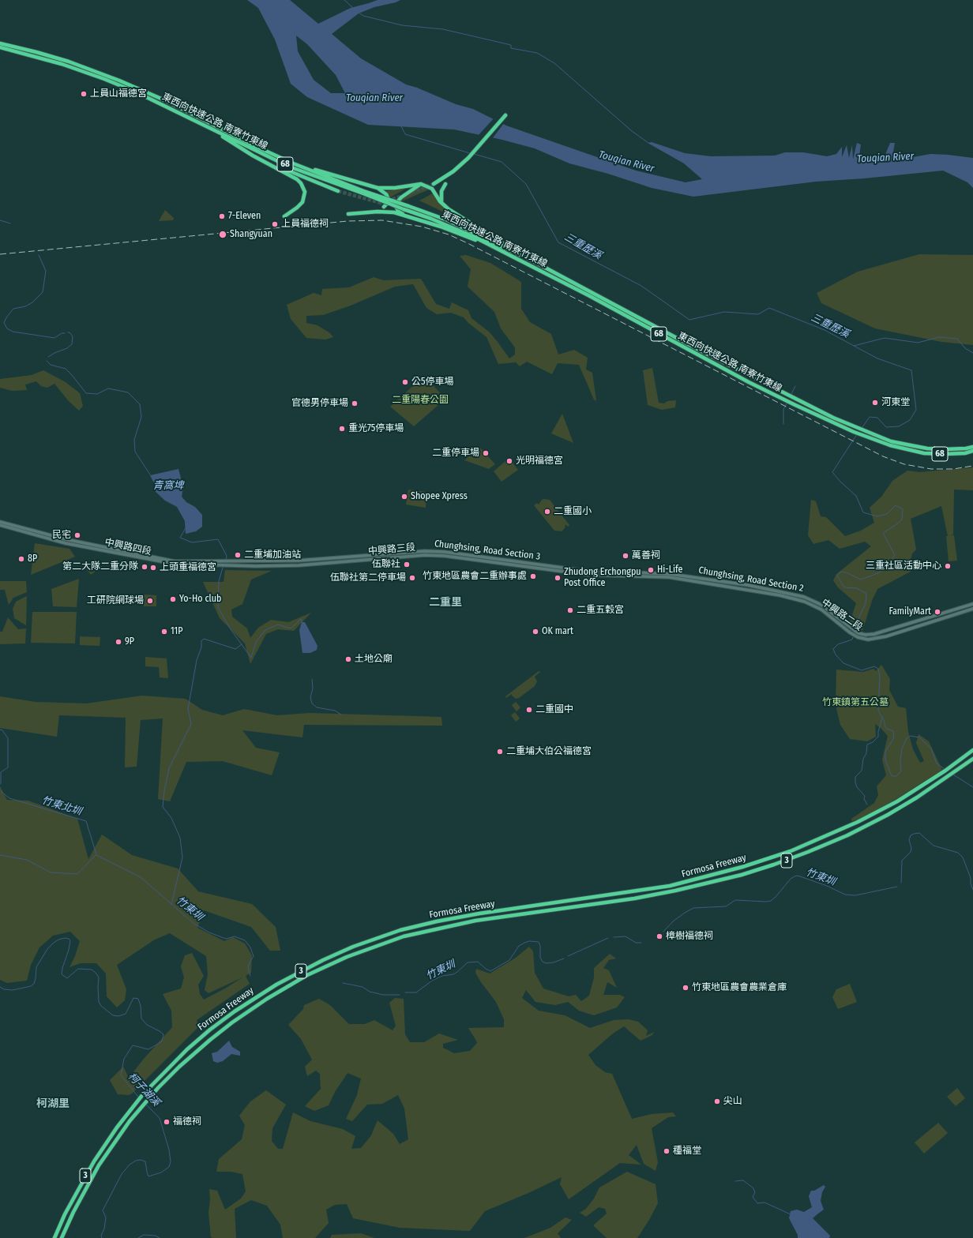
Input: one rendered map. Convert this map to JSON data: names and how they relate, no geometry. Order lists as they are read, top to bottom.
{
  "streets": {
    "highway": [
      "東西向快速公路 南寮竹東線",
      "68",
      "3",
      "Formosa Freeway"
    ],
    "main road": [
      "中興路四段",
      "中興路三段",
      "Chunghsing, Road Section 3",
      "Chunghsing, Road Section 2",
      "中興路二段"
    ]
  },
  "crossings": [
    ["中興路四段", "中興路三段"],
    ["中興路四段", "Chunghsing, Road Section 3"],
    ["中興路三段", "中興路二段"],
    ["Chunghsing, Road Section 3", "Chunghsing, Road Section 2"]
  ],
  "districts": ["二重里", "柯湖里"],
  "water": [
    "Touqian River",
    "三重歷溪",
    "青窩埤",
    "竹東北圳",
    "竹東圳",
    "柯子湖溪"
  ],
  "parks": ["二重陽春公園", "竹東鎮第五公墓"],
  "places": [
    "上員山福德宮",
    "7-Eleven",
    "上員福德祠",
    "Shangyuan",
    "公5停車場",
    "河東堂",
    "官德男停車場",
    "重光75停車場",
    "二重停車場",
    "光明福德宮",
    "Shopee Xpress",
    "二重國小",
    "民宅",
    "二重埔加油站",
    "萬善祠",
    "8P",
    "伍聯社",
    "三重社區活動中心",
    "第二大隊二重分隊",
    "上頭重福德宮",
    "Hi-Life",
    "竹東地區農會二重辦事處",
    "伍聯社第二停車場",
    "Zhudong Erchongpu Post Office",
    "Yo-Ho club",
    "工研院網球場",
    "二重五穀宮",
    "FamilyMart",
    "11P",
    "OK mart",
    "9P",
    "土地公廟",
    "二重國中",
    "二重埔大伯公福德宮",
    "樟樹福德祠",
    "竹東地區農會農業倉庫",
    "尖山",
    "福德祠",
    "種福堂"
  ]
}
